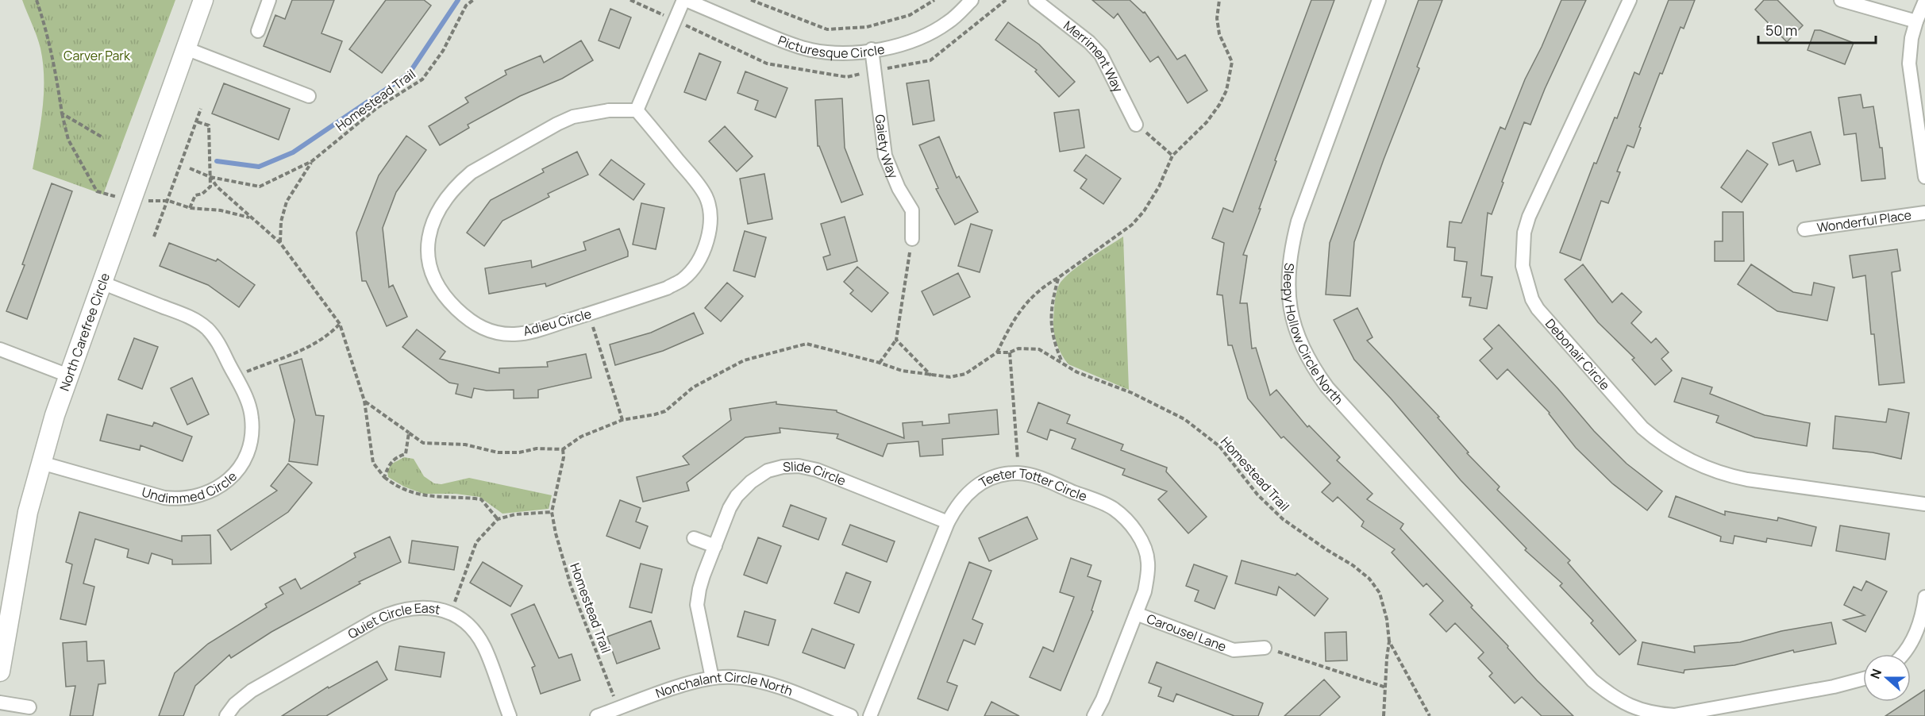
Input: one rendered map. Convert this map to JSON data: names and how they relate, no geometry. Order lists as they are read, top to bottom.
{
  "streets": {
    "main road": ["North Carefree Circle"],
    "street": [
      "Picturesque Circle",
      "Merriment Way",
      "Gaiety Way",
      "Wonderful Place",
      "Adieu Circle",
      "Sleepy Hollow Circle North",
      "Debonair Circle",
      "Slide Circle",
      "Undimmed Circle",
      "Teeter Totter Circle",
      "Quiet Circle East",
      "Carousel Lane",
      "Nonchalant Circle North"
    ],
    "path": ["Homestead Trail"]
  },
  "crossings": [
    ["Picturesque Circle", "Gaiety Way"],
    ["Homestead Trail", "Nonchalant Circle North"],
    ["North Carefree Circle", "Undimmed Circle"],
    ["Slide Circle", "Teeter Totter Circle"],
    ["Slide Circle", "Nonchalant Circle North"],
    ["Teeter Totter Circle", "Carousel Lane"]
  ],
  "parks": ["Carver Park"],
  "scale_bar": "50 m",
  "north": "left"
}
